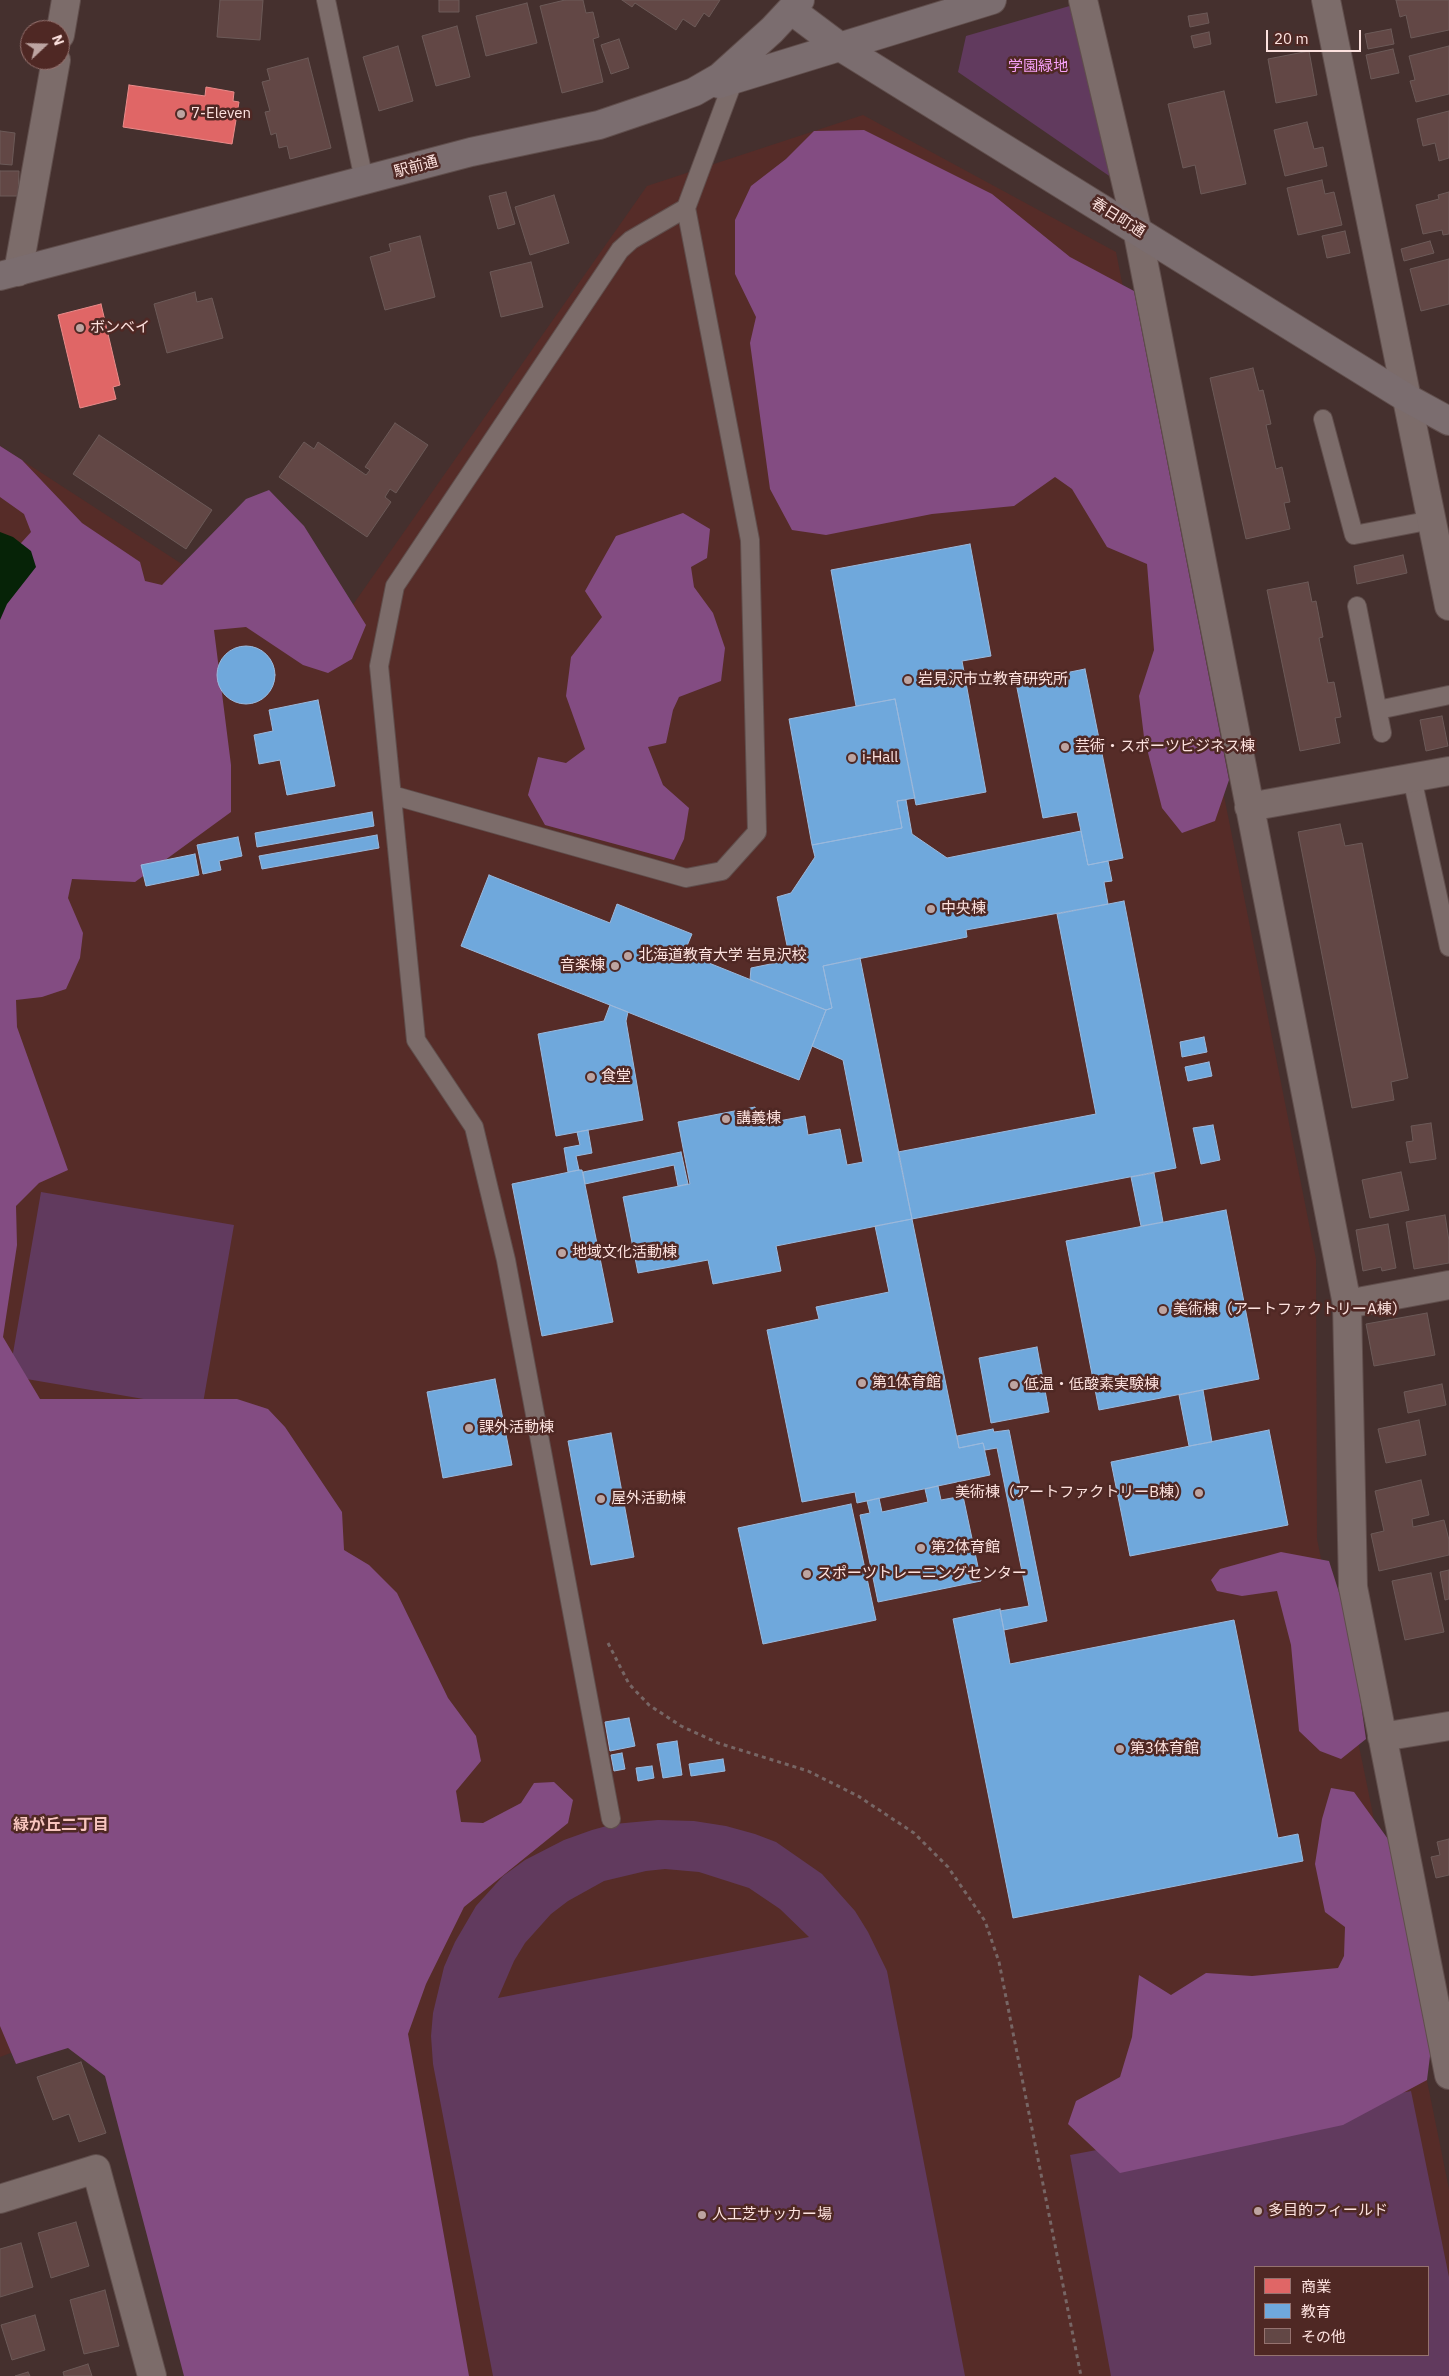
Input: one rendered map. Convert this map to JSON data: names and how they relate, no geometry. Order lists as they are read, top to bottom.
{
  "streets": {
    "street": ["駅前通", "春日町通"]
  },
  "crossings": [
    ["駅前通", "春日町通"]
  ],
  "districts": ["緑が丘二丁目"],
  "parks": ["学園緑地"],
  "places": [
    "7-Eleven",
    "ボンベイ",
    "岩見沢市立教育研究所",
    "芸術・スポーツビジネス棟",
    "i-Hall",
    "中央棟",
    "北海道教育大学 岩見沢校",
    "音楽棟",
    "食堂",
    "講義棟",
    "地域文化活動棟",
    "美術棟（アートファクトリーA棟）",
    "第1体育館",
    "低温・低酸素実験棟",
    "課外活動棟",
    "美術棟（アートファクトリーB棟）",
    "屋外活動棟",
    "第2体育館",
    "スポーツトレーニングセンター",
    "第3体育館",
    "多目的フィールド",
    "人工芝サッカー場"
  ],
  "legend": ["商業", "教育", "その他"],
  "scale_bar": "20 m",
  "north": "right"
}
